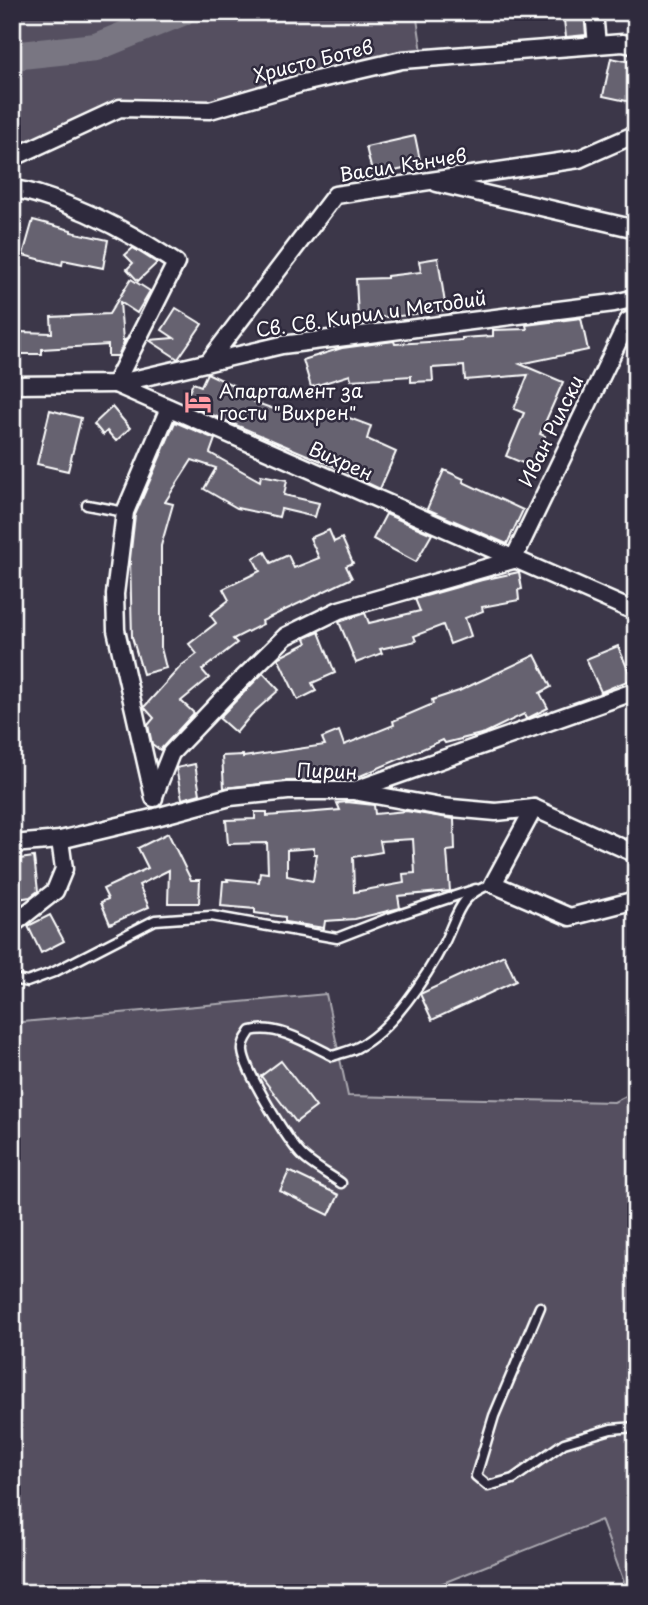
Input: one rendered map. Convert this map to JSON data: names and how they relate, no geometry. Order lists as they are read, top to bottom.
{
  "streets": {
    "street": [
      "Христо Ботев",
      "Васил Кънчев",
      "Св. Св. Кирил и Методий",
      "Иван Рилски",
      "Вихрен",
      "Пирин"
    ]
  },
  "crossings": [
    ["Васил Кънчев", "Св. Св. Кирил и Методий"],
    ["Св. Св. Кирил и Методий", "Вихрен"],
    ["Иван Рилски", "Вихрен"]
  ],
  "places": {
    "hotel": ["Апартамент за гости \"Вихрен\""]
  }
}
